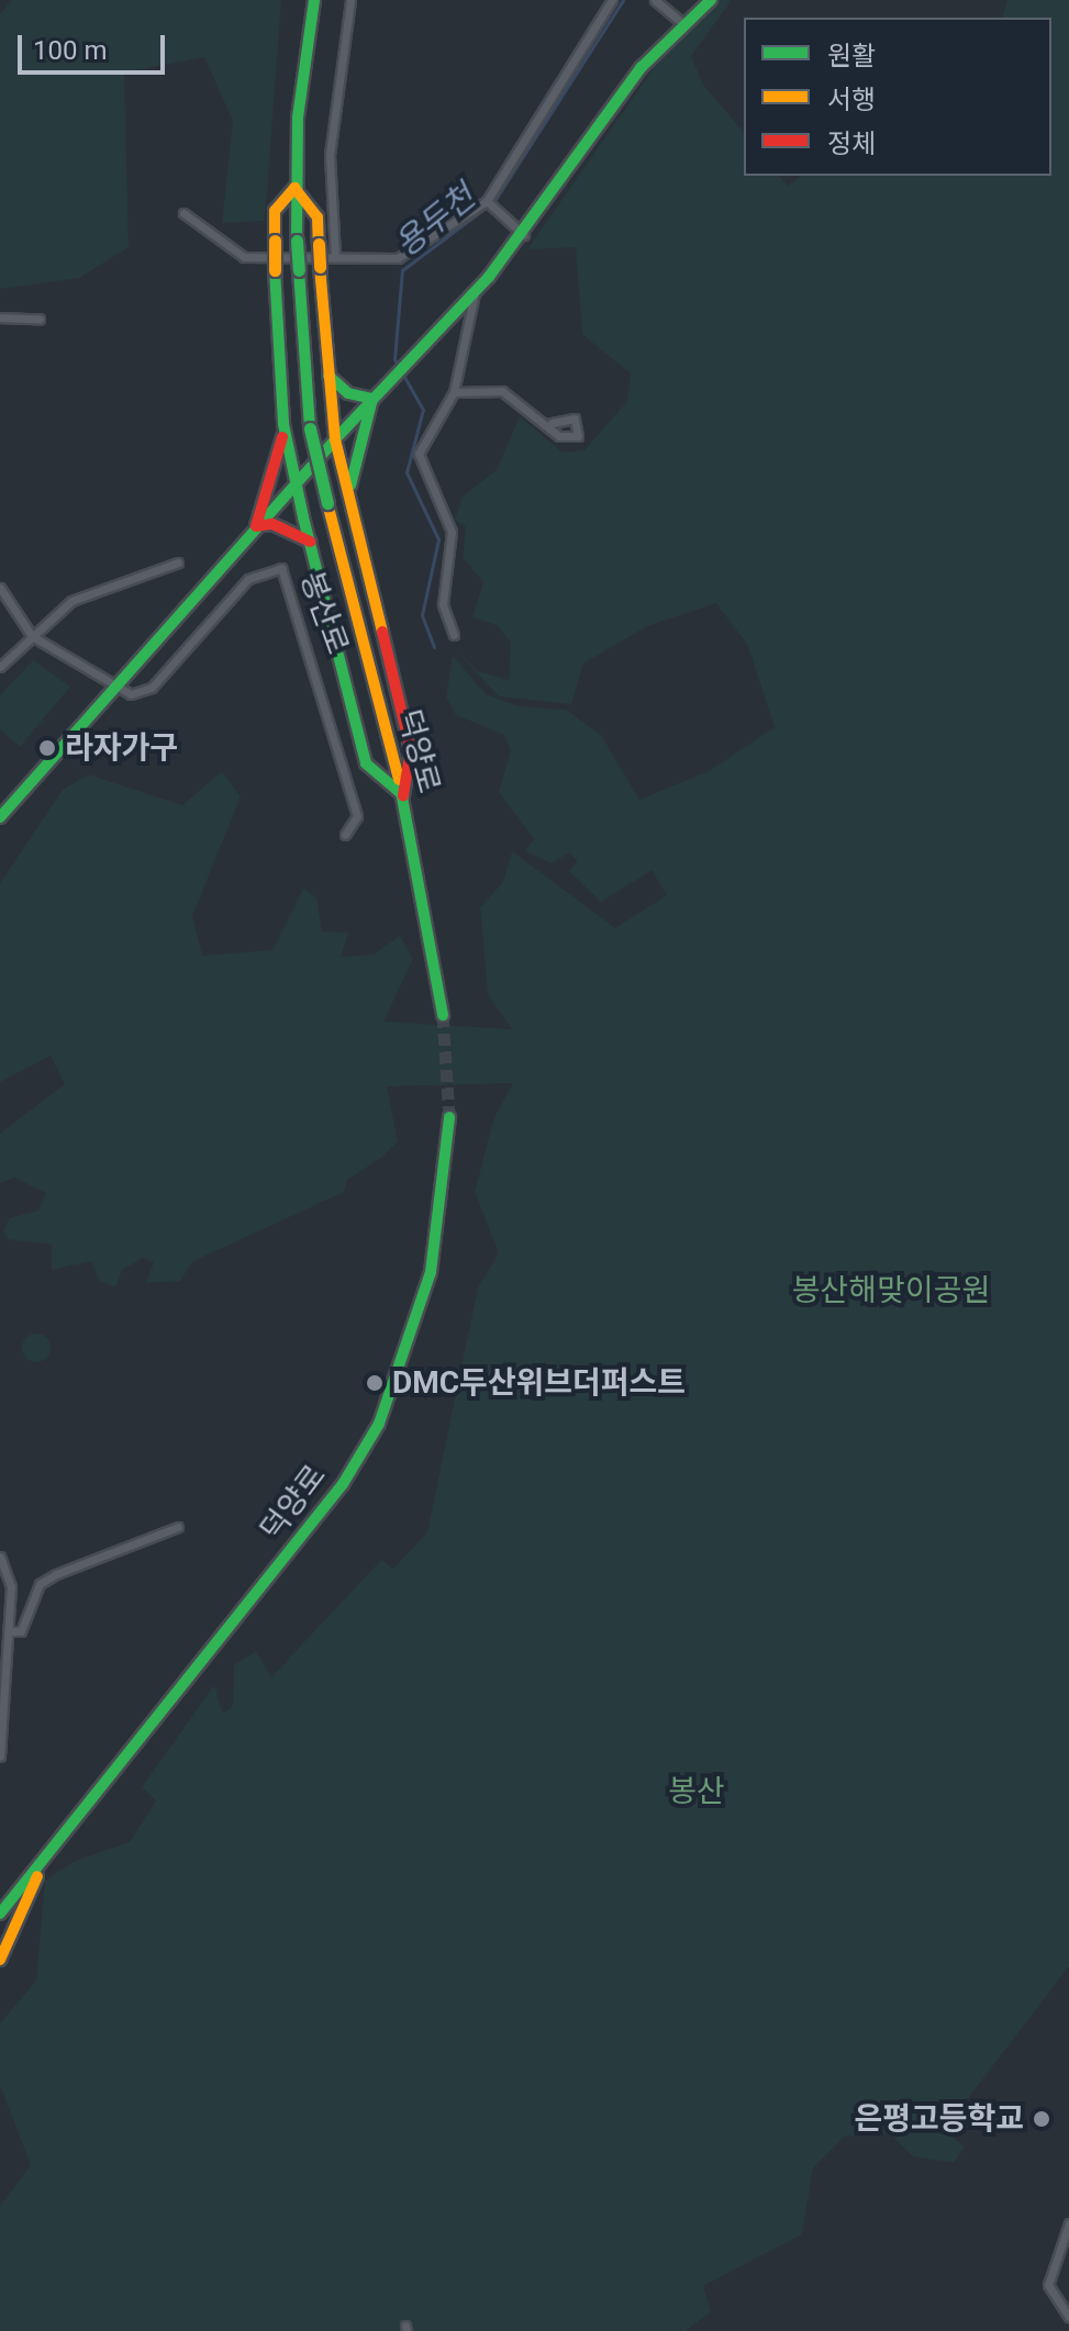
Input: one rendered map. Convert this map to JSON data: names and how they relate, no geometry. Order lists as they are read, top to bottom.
{
  "streets": {
    "main road": ["덕양로"],
    "street": ["봉산로"]
  },
  "water": ["용두천"],
  "parks": ["봉산해맞이공원", "봉산"],
  "places": ["라자가구", "DMC두산위브더퍼스트", "은평고등학교"],
  "legend": ["원활", "서행", "정체"],
  "scale_bar": "100 m"
}
